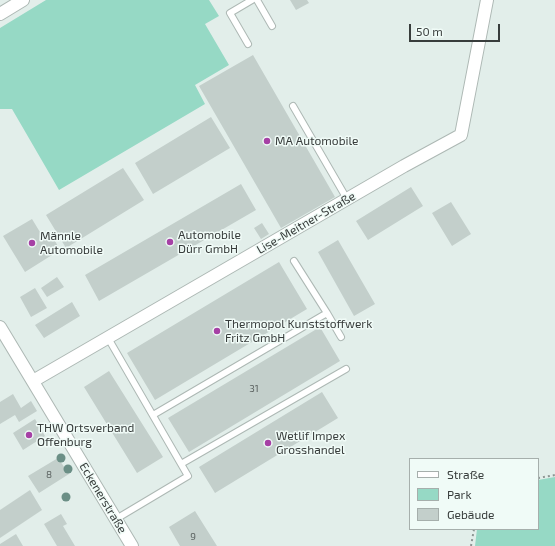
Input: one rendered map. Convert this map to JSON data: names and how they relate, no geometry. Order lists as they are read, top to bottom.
{
  "streets": {
    "street": ["Lise-Meitner-Straße", "Eckenerstraße"]
  },
  "crossings": [
    ["Lise-Meitner-Straße", "Eckenerstraße"]
  ],
  "places": [
    "MA Automobile",
    "Automobile Dürr GmbH",
    "Männle Automobile",
    "Thermopol Kunststoffwerk Fritz GmbH",
    "THW Ortsverband Offenburg",
    "Wetlif Impex Grosshandel"
  ],
  "house_numbers": ["31", "8", "9"],
  "legend": ["Straße", "Park", "Gebäude"],
  "scale_bar": "50 m"
}
